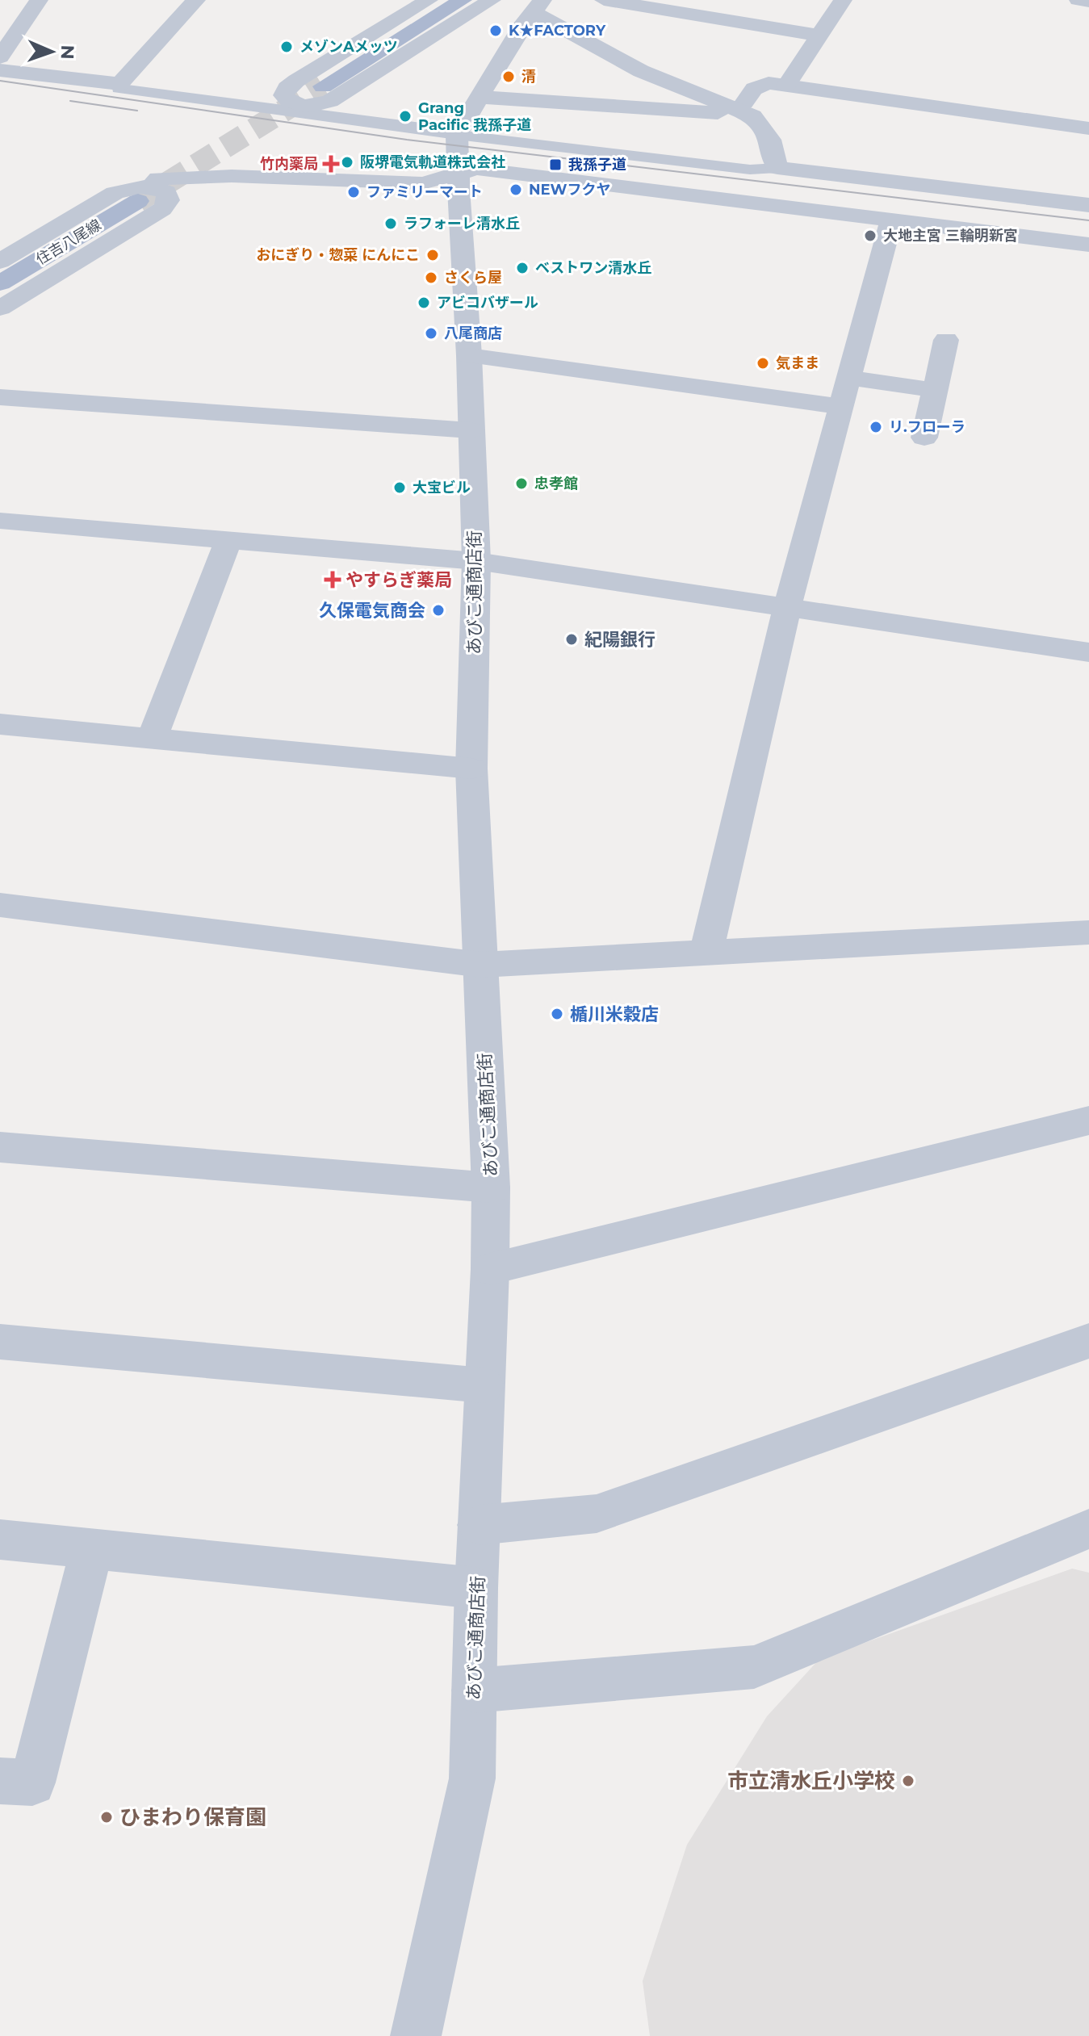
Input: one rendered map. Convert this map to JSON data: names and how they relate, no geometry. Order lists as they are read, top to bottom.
{
  "streets": {
    "main road": ["住吉八尾線"],
    "street": ["あびこ通商店街"]
  },
  "places": {
    "other": [
      "K★FACTORY",
      "メゾンAメッツ",
      "清",
      "Grang Pacific 我孫子道",
      "阪堺電気軌道株式会社",
      "NEWフクヤ",
      "ファミリーマート",
      "ラフォーレ清水丘",
      "大地主宮 三輪明新宮",
      "おにぎり・惣菜 にんにこ",
      "ベストワン清水丘",
      "さくら屋",
      "アビコバザール",
      "八尾商店",
      "気まま",
      "リ.フローラ",
      "忠孝館",
      "大宝ビル",
      "久保電気商会",
      "紀陽銀行",
      "楯川米穀店",
      "市立清水丘小学校",
      "ひまわり保育園"
    ],
    "health": ["竹内薬局", "やすらぎ薬局"],
    "transit": ["我孫子道"]
  },
  "north": "right"
}
